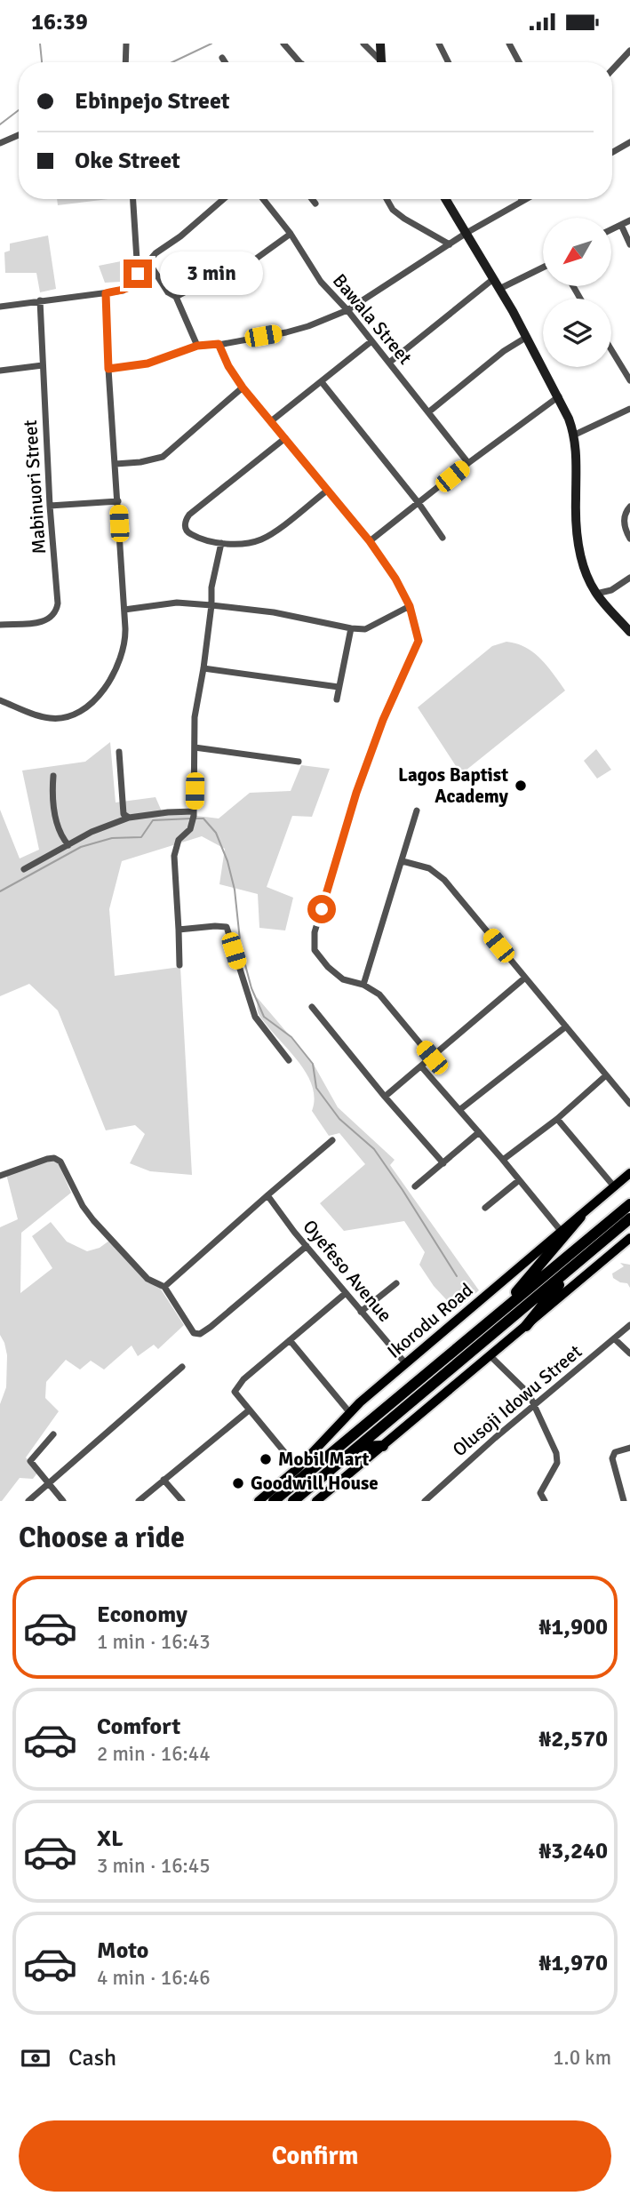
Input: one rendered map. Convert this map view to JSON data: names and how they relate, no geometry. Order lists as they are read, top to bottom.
{
  "streets": {
    "highway": ["Ikorodu Road"],
    "street": [
      "Bawala Street",
      "Mabinuori Street",
      "Oyefeso Avenue",
      "Olusoji Idowu Street"
    ]
  },
  "crossings": [
    ["Oyefeso Avenue", "Ikorodu Road"]
  ],
  "places": ["Lagos Baptist Academy", "Mobil Mart", "Goodwill House"],
  "north": "bottom left",
  "page": {
    "status": "16:39",
    "banner": ["Ebinpejo Street", "Oke Street"],
    "bubble": "3 min",
    "heading": "Choose a ride",
    "list": [
      {
        "name": "Economy",
        "note": "1 min · 16:43",
        "value": "₦1,900"
      },
      {
        "name": "Comfort",
        "note": "2 min · 16:44",
        "value": "₦2,570"
      },
      {
        "name": "XL",
        "note": "3 min · 16:45",
        "value": "₦3,240"
      },
      {
        "name": "Moto",
        "note": "4 min · 16:46",
        "value": "₦1,970"
      }
    ],
    "pay": ["Cash", "1.0 km"],
    "buttons": "Confirm"
  }
}
